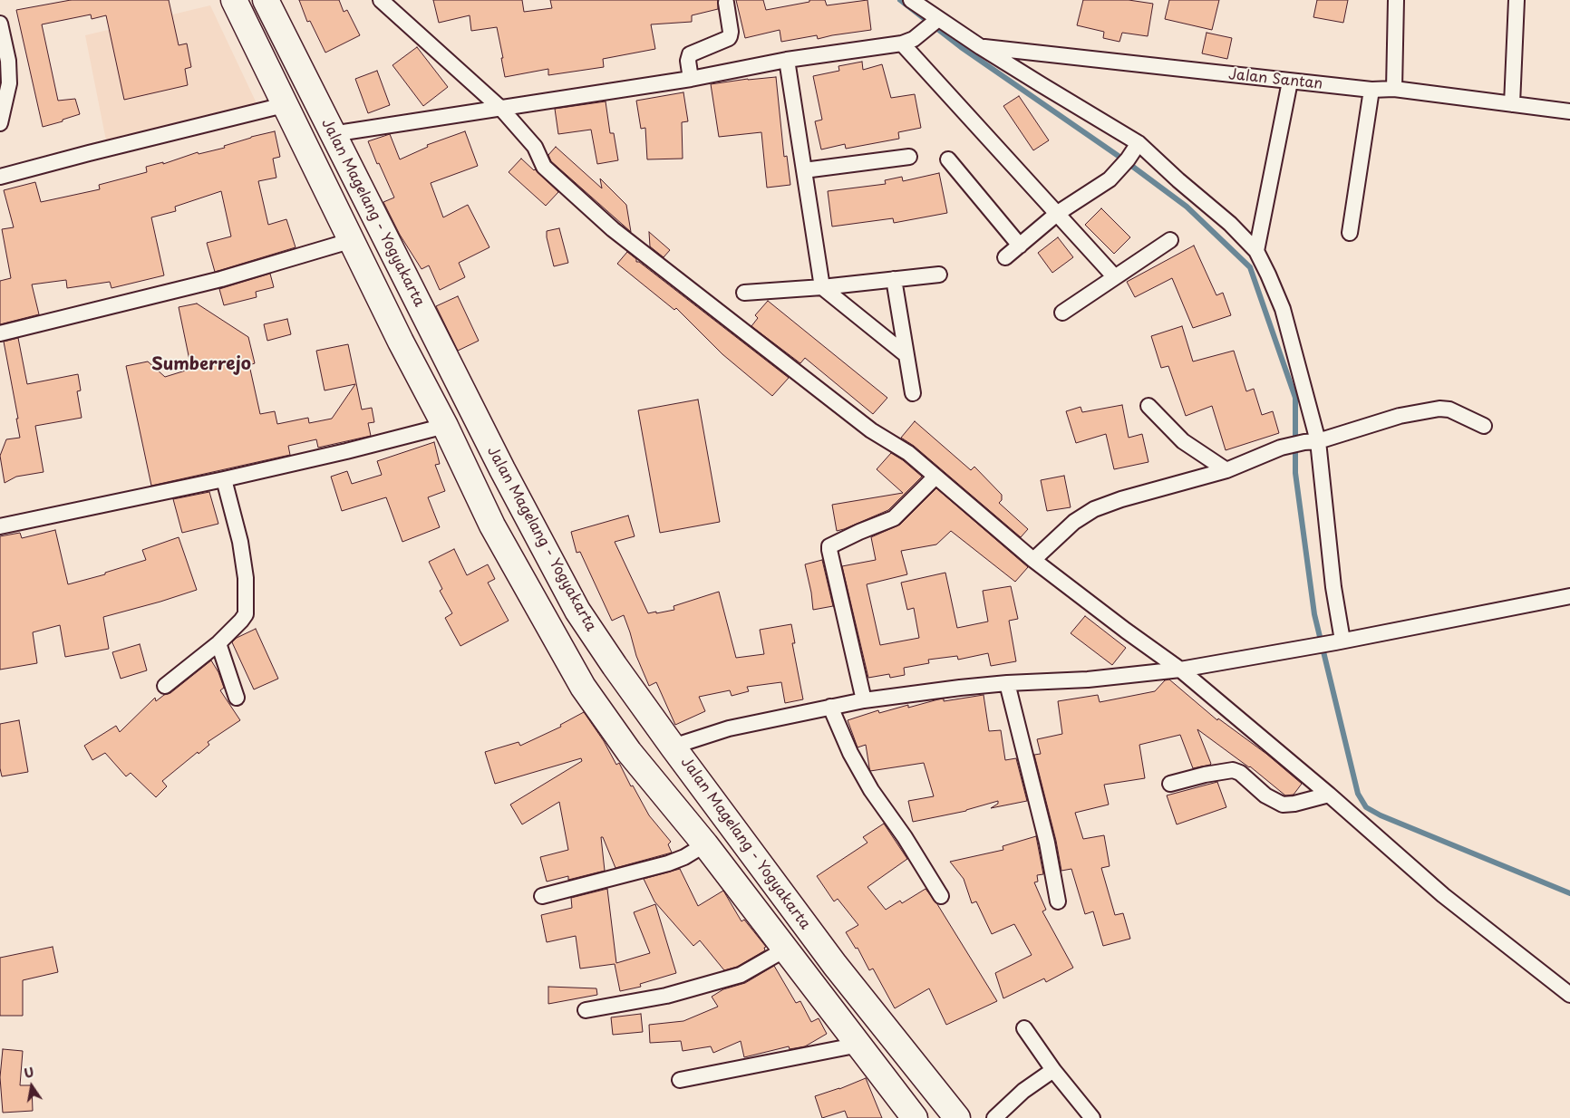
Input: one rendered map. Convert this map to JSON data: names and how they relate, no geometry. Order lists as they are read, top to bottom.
{
  "streets": {
    "highway": ["Jalan Magelang - Yogyakarta"],
    "street": ["Jalan Santan"]
  },
  "districts": ["Sumberrejo"],
  "north": "top"
}
